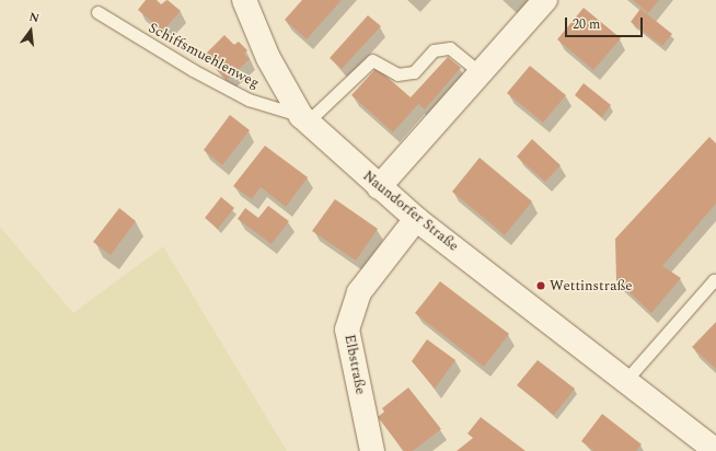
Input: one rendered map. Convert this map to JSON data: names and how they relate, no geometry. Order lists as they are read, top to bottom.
{
  "streets": {
    "street": ["Naundorfer Straße", "Elbstraße"],
    "lane": ["Schiffsmuehlenweg"]
  },
  "crossings": [
    ["Schiffsmuehlenweg", "Naundorfer Straße"],
    ["Naundorfer Straße", "Elbstraße"]
  ],
  "places": ["Wettinstraße"],
  "scale_bar": "20 m",
  "north": "top"
}
